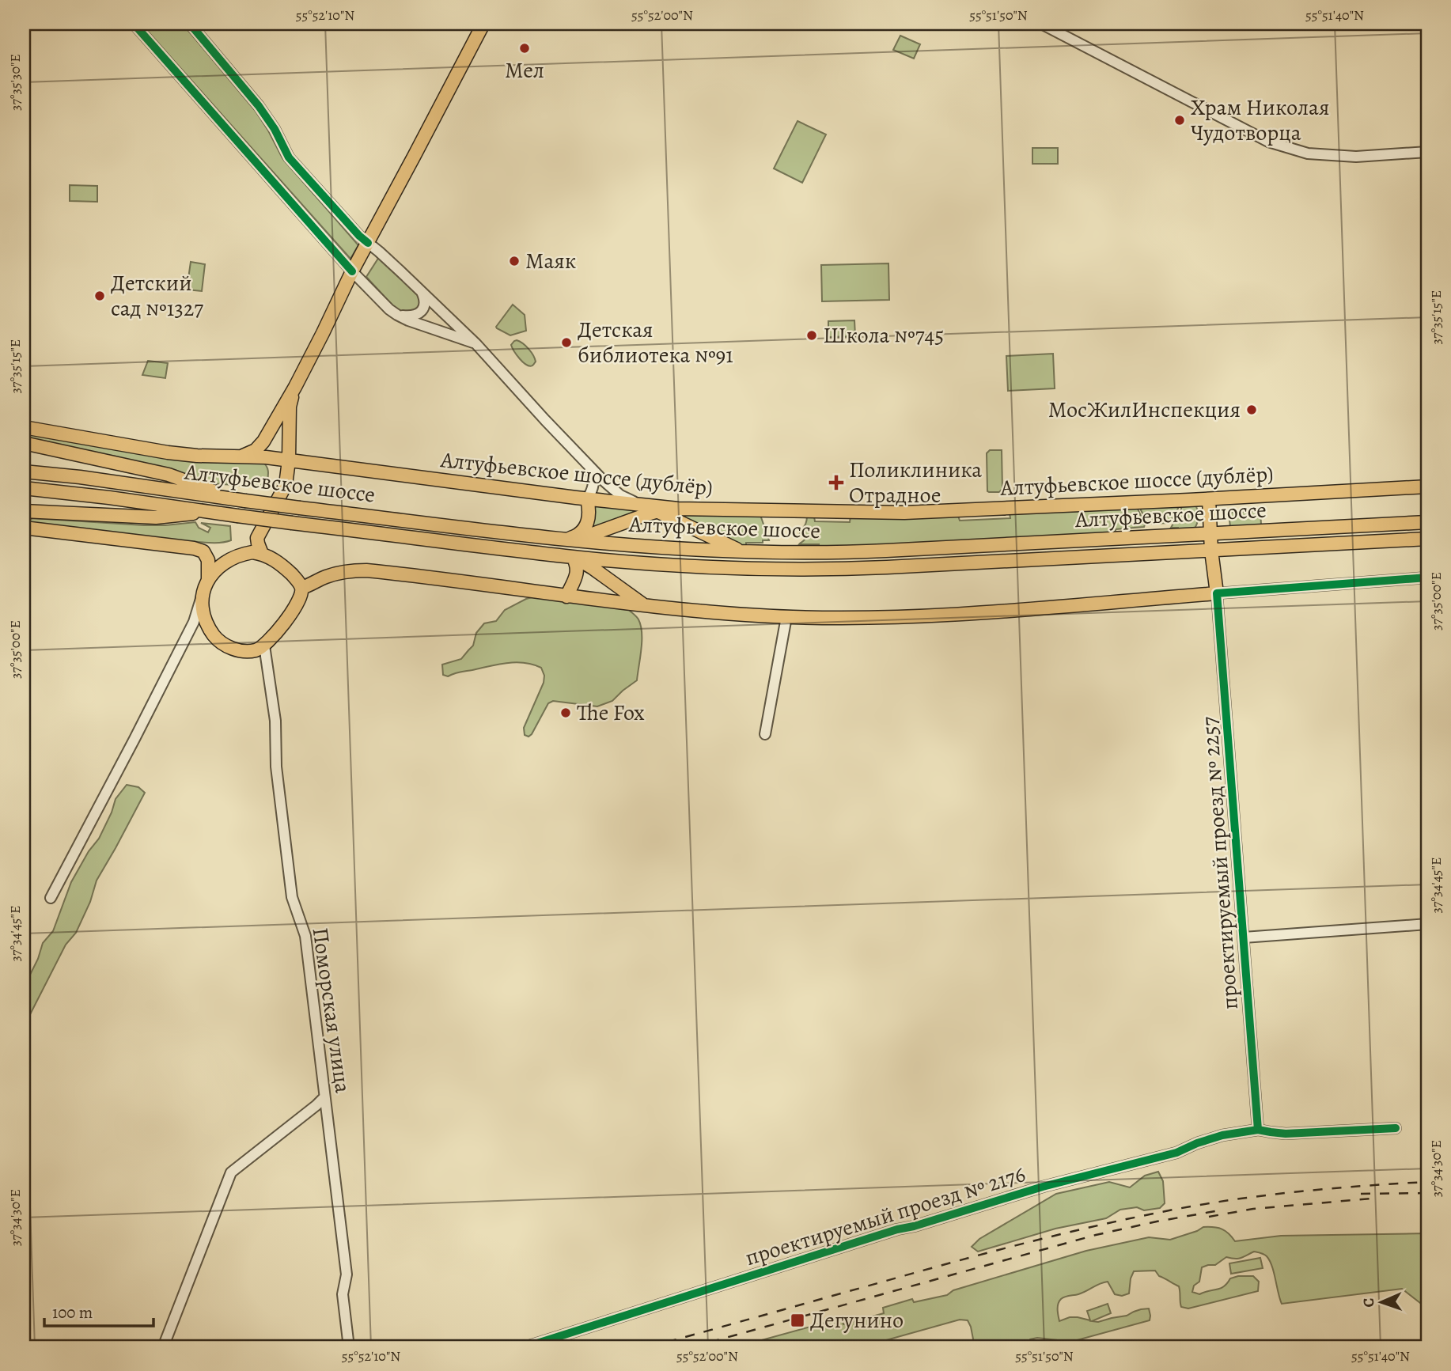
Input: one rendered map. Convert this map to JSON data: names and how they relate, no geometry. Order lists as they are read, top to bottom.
{
  "streets": {
    "main road": ["Алтуфьевское шоссе (дублёр)", "Алтуфьевское шоссе"],
    "street": ["проектируемый проезд № 2257", "Поморская улица", "проектируемый проезд № 2176"]
  },
  "crossings": [
    ["проектируемый проезд № 2257", "проектируемый проезд № 2176"]
  ],
  "places": {
    "other": [
      "Мел",
      "Храм Николая Чудотворца",
      "Маяк",
      "Детский сад №1327",
      "Школа №745",
      "Детская библиотека №91",
      "МосЖилИнспекция",
      "The Fox"
    ],
    "health": ["Поликлиника Отрадное"],
    "transit": ["Дегунино"]
  },
  "scale_bar": "100 m",
  "north": "left",
  "coordinates": [
    "55°52'10\"N",
    "55°52'00\"N",
    "55°51'50\"N",
    "55°51'40\"N",
    "37°35'30\"E",
    "37°35'15\"E",
    "37°35'00\"E",
    "37°34'45\"E",
    "37°34'30\"E"
  ]
}
